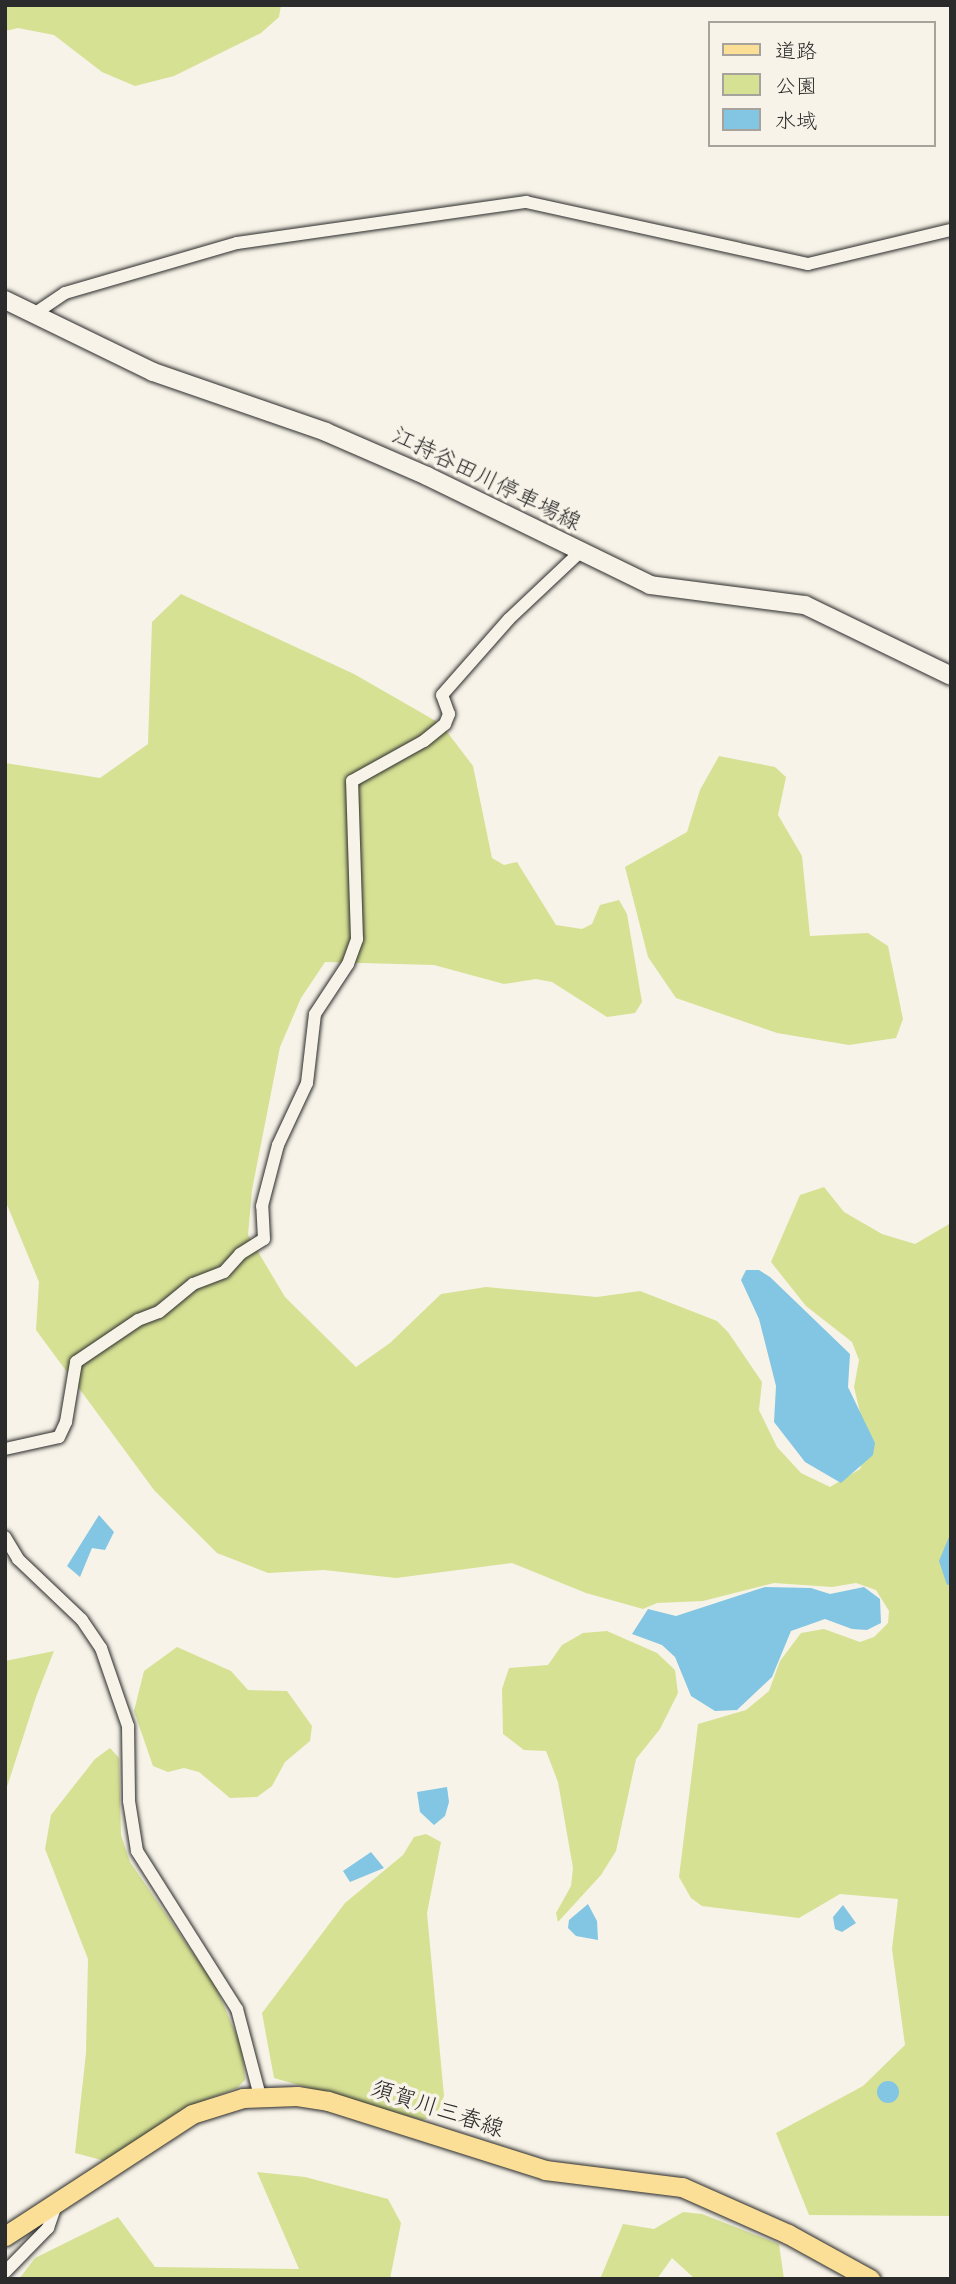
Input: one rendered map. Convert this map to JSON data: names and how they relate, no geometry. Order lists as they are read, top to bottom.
{
  "streets": {
    "main road": ["江持谷田川停車場線", "須賀川三春線"]
  },
  "legend": ["道路", "公園", "水域"]
}
